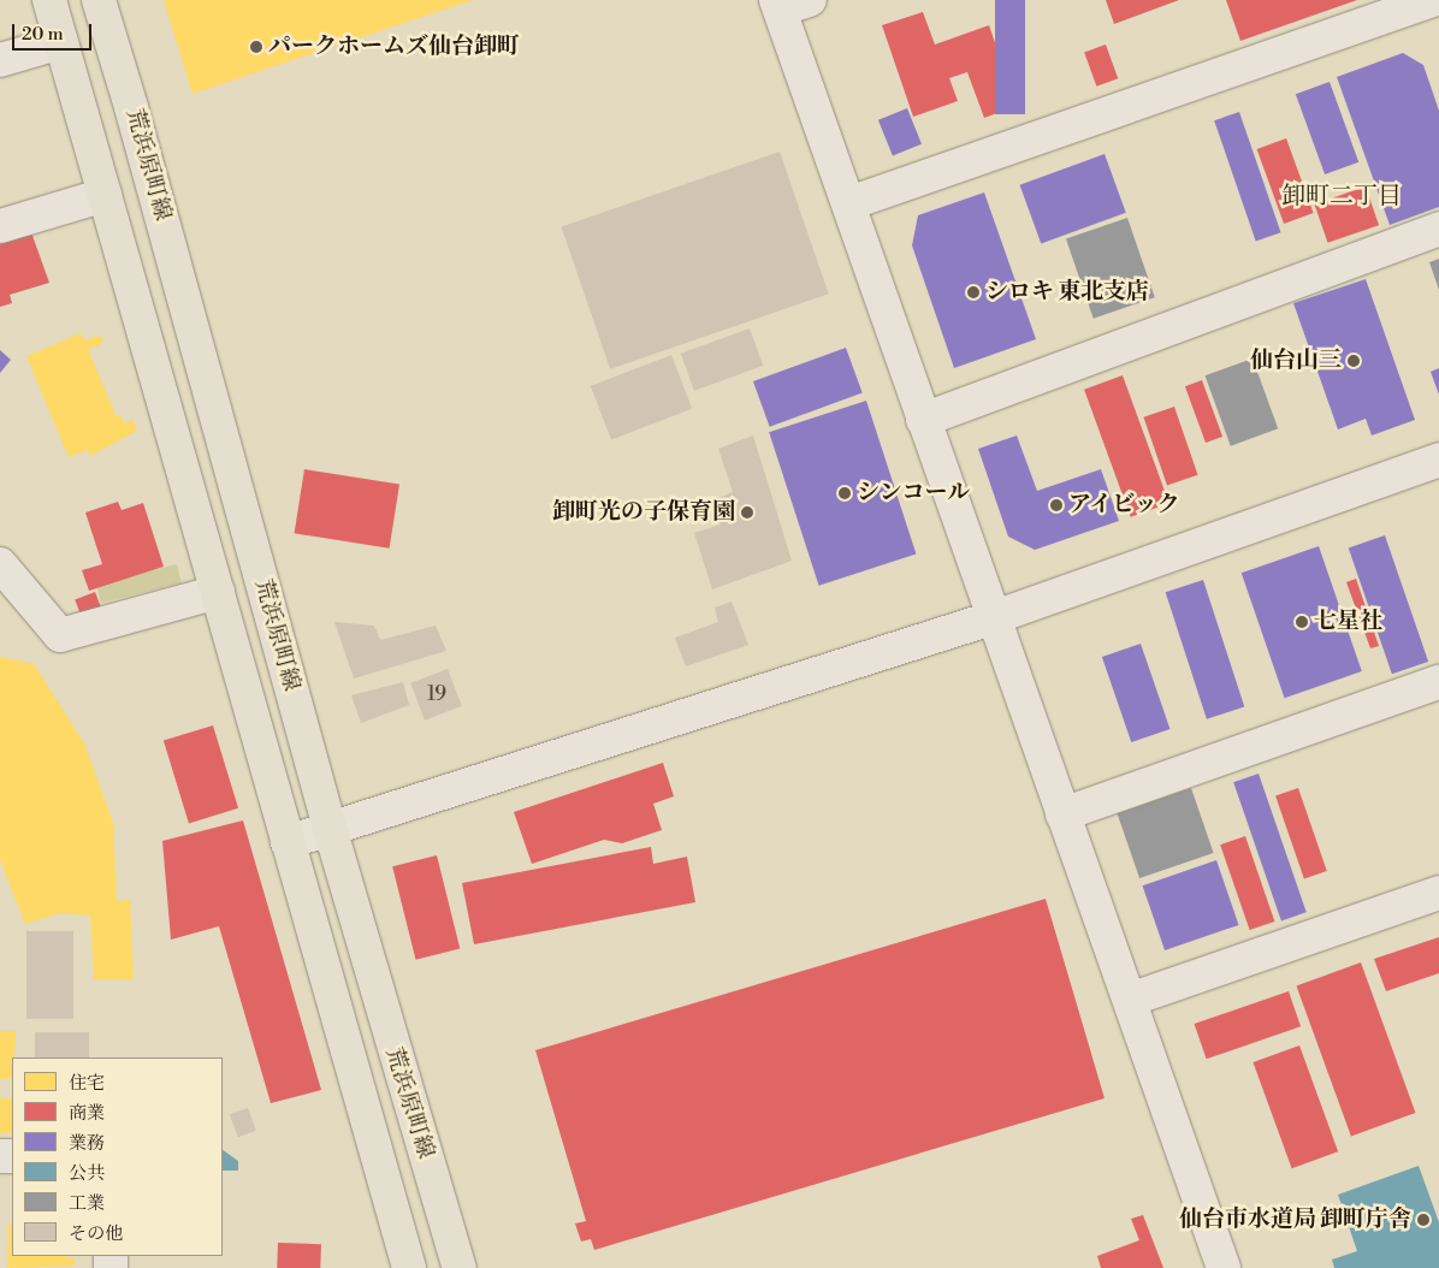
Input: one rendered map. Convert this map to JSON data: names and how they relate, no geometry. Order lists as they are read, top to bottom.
{
  "streets": {
    "main road": ["荒浜原町線"]
  },
  "districts": ["卸町二丁目"],
  "places": [
    "パークホームズ仙台卸町",
    "シロキ 東北支店",
    "仙台山三",
    "シンコール",
    "アイビック",
    "卸町光の子保育園",
    "七星社",
    "仙台市水道局 卸町庁舎"
  ],
  "house_numbers": ["19"],
  "legend": [
    "住宅",
    "商業",
    "業務",
    "公共",
    "工業",
    "その他"
  ],
  "scale_bar": "20 m"
}
